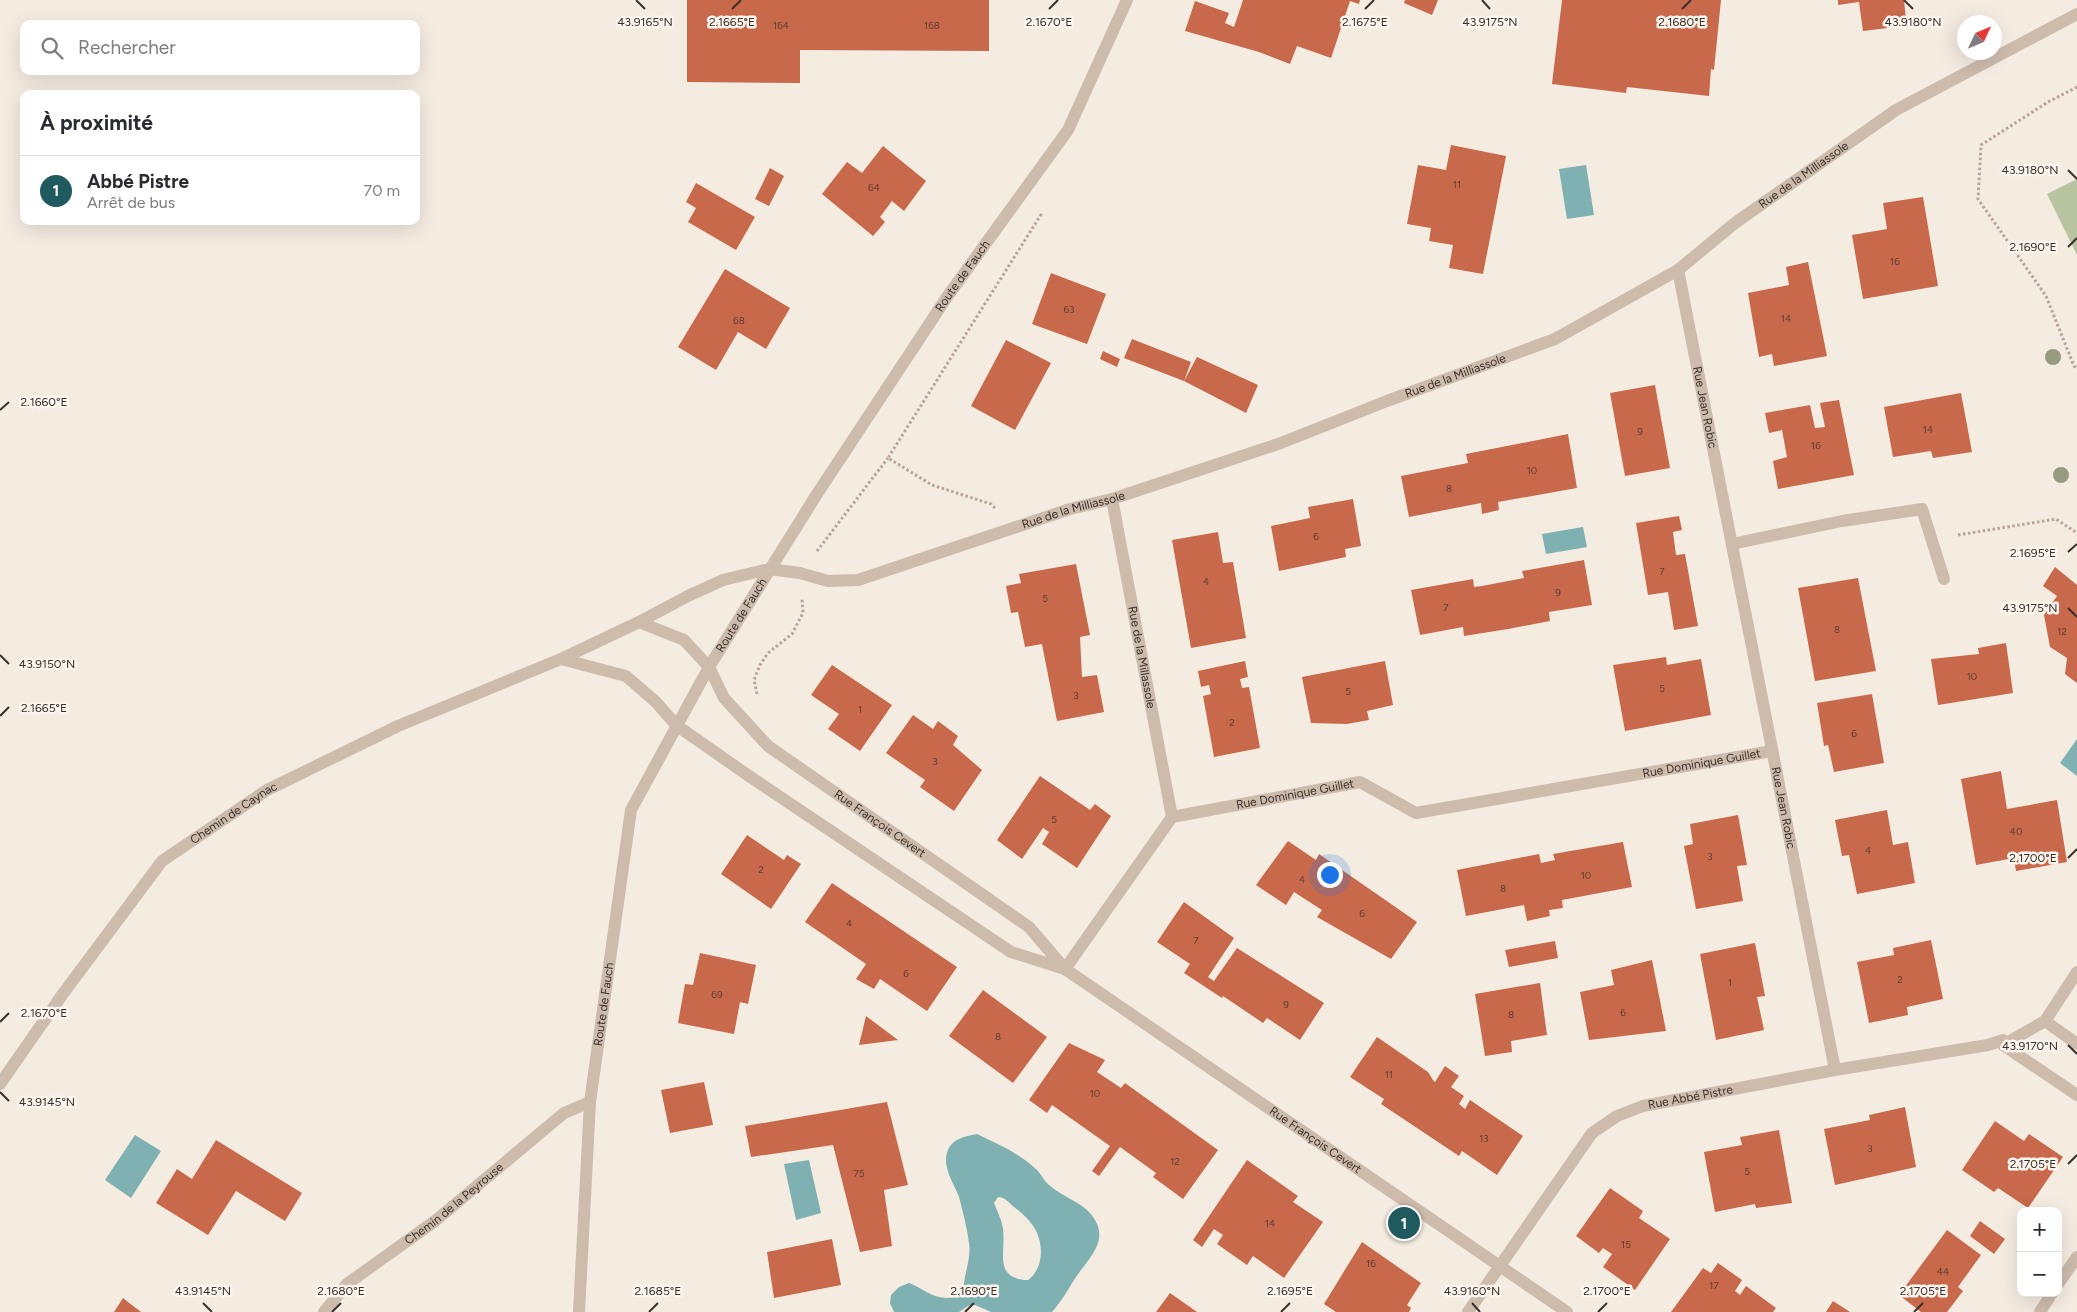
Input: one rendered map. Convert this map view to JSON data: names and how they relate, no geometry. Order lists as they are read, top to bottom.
{
  "streets": {
    "street": [
      "Rue de la Milliassole",
      "Route de Fauch",
      "Rue Jean Robic",
      "Rue de la Millassole",
      "Rue Dominique Guillet",
      "Chemin de Caynac",
      "Rue François Cevert",
      "Rue Abbé Pistre",
      "Chemin de la Peyrouse"
    ]
  },
  "crossings": [
    ["Rue de la Milliassole", "Route de Fauch"],
    ["Rue de la Milliassole", "Rue Jean Robic"],
    ["Rue de la Milliassole", "Rue de la Millassole"],
    ["Rue de la Milliassole", "Chemin de Caynac"],
    ["Route de Fauch", "Chemin de Caynac"],
    ["Route de Fauch", "Rue François Cevert"],
    ["Route de Fauch", "Chemin de la Peyrouse"],
    ["Rue Jean Robic", "Rue Dominique Guillet"],
    ["Rue Jean Robic", "Rue Abbé Pistre"],
    ["Rue de la Millassole", "Rue Dominique Guillet"],
    ["Rue François Cevert", "Rue Abbé Pistre"]
  ],
  "house_numbers": [
    "164",
    "168",
    "11",
    "64",
    "16",
    "63",
    "14",
    "68",
    "14",
    "9",
    "16",
    "10",
    "8",
    "6",
    "7",
    "4",
    "9",
    "5",
    "7",
    "8",
    "12",
    "10",
    "5",
    "5",
    "3",
    "1",
    "2",
    "6",
    "3",
    "5",
    "40",
    "4",
    "3",
    "2",
    "10",
    "4",
    "8",
    "6",
    "4",
    "7",
    "6",
    "2",
    "1",
    "69",
    "9",
    "6",
    "8",
    "8",
    "11",
    "10",
    "13",
    "3",
    "12",
    "5",
    "75",
    "14",
    "15",
    "16",
    "44",
    "17"
  ],
  "north": "top right",
  "page": {
    "search": "Rechercher",
    "heading": "À proximité",
    "list": [
      {
        "mark": "1",
        "name": "Abbé Pistre",
        "note": "Arrêt de bus",
        "value": "70 m"
      }
    ],
    "pins": "1",
    "map_buttons": ["+", "−"]
  },
  "coordinates": [
    "2.1665°E",
    "2.1670°E",
    "2.1675°E",
    "2.1680°E",
    "43.9175°N",
    "43.9180°N",
    "43.9165°N",
    "2.1690°E",
    "2.1660°E",
    "2.1695°E",
    "43.9150°N",
    "2.1700°E",
    "43.9170°N",
    "43.9145°N",
    "2.1705°E",
    "43.9160°N",
    "2.1685°E"
  ]
}
